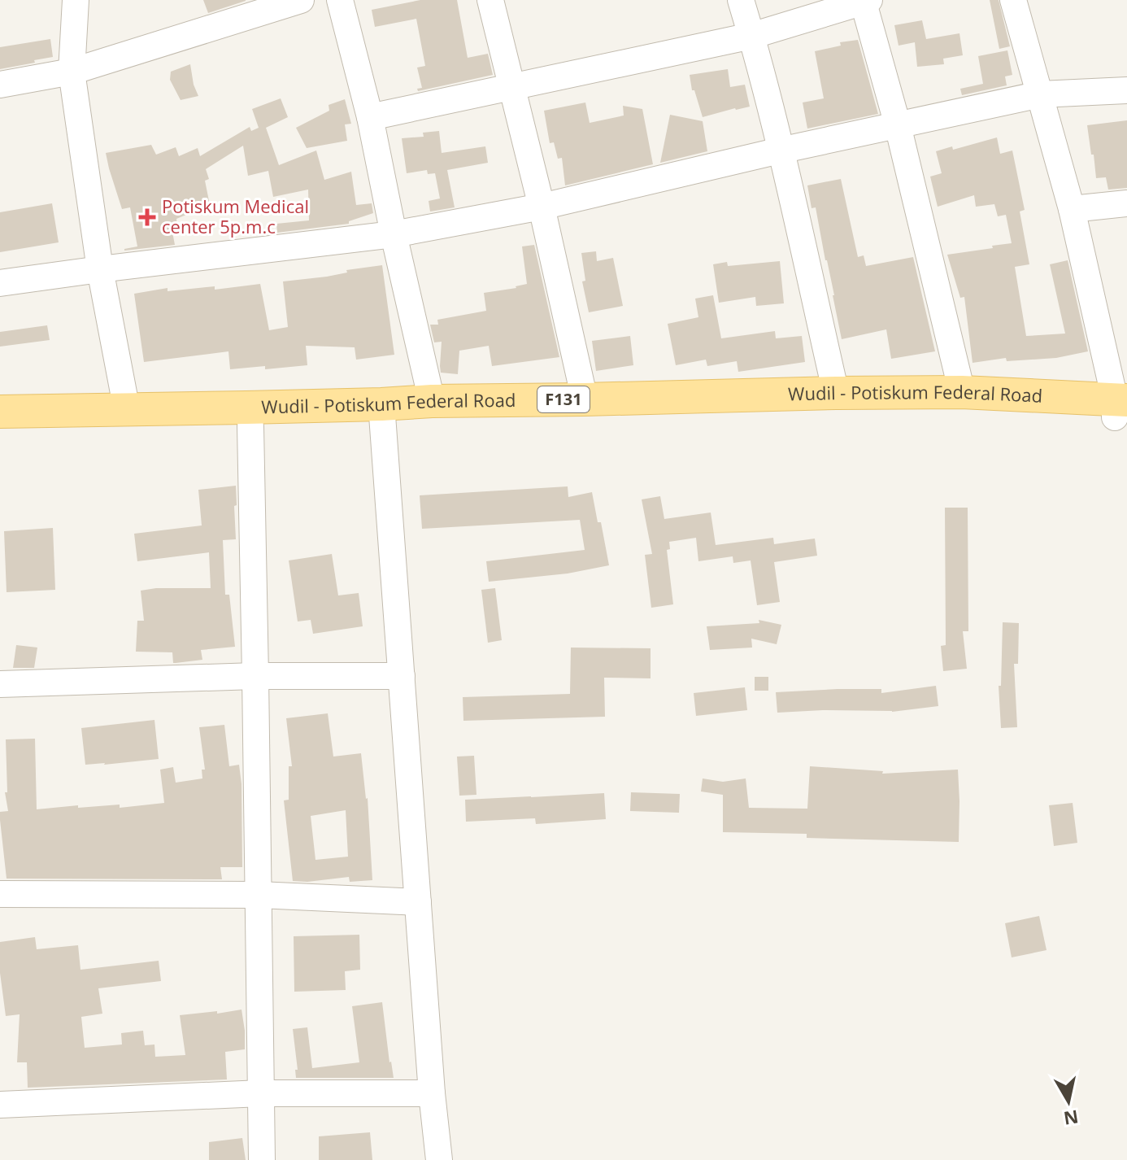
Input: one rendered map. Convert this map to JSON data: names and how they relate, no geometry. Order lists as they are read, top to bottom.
{
  "streets": {
    "main road": ["Wudil - Potiskum Federal Road", "F131"]
  },
  "places": {
    "health": ["Potiskum Medical center 5p.m.c"]
  },
  "north": "bottom"
}
